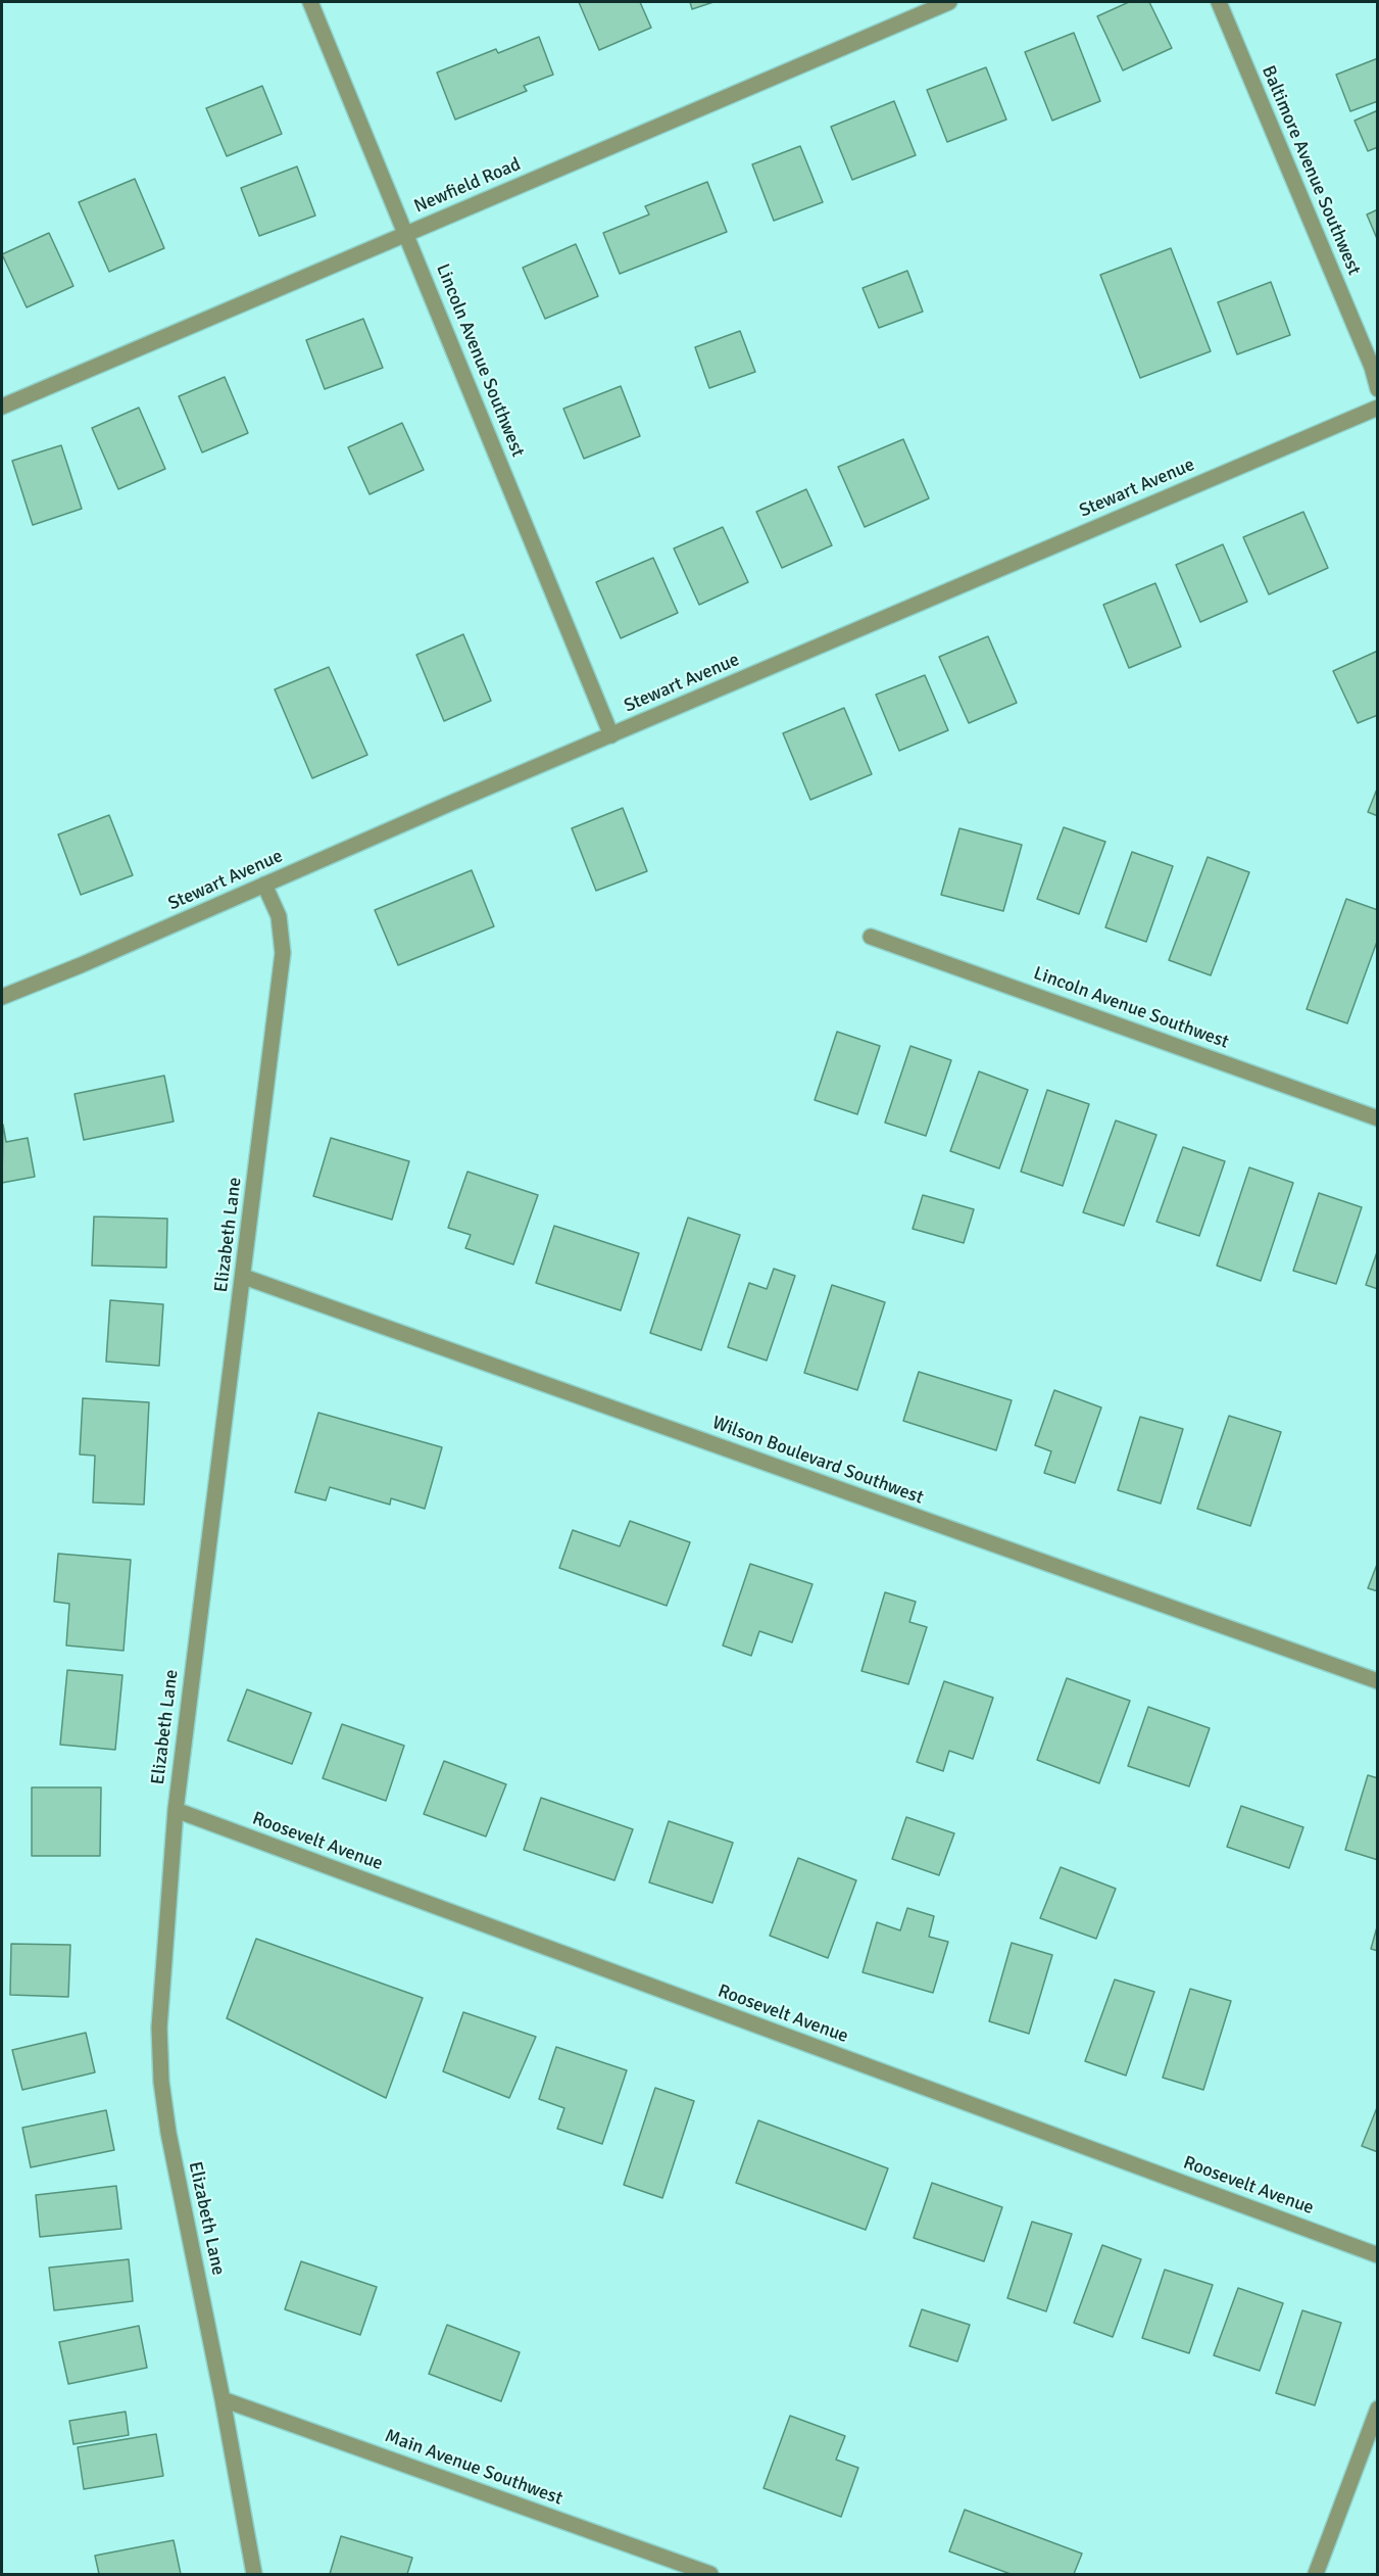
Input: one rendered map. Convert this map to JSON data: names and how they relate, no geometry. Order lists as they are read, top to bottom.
{
  "streets": {
    "street": [
      "Baltimore Avenue Southwest",
      "Newfield Road",
      "Lincoln Avenue Southwest",
      "Stewart Avenue",
      "Elizabeth Lane",
      "Wilson Boulevard Southwest",
      "Roosevelt Avenue",
      "Main Avenue Southwest"
    ]
  },
  "crossings": [
    ["Newfield Road", "Lincoln Avenue Southwest"],
    ["Lincoln Avenue Southwest", "Stewart Avenue"],
    ["Stewart Avenue", "Elizabeth Lane"],
    ["Elizabeth Lane", "Wilson Boulevard Southwest"],
    ["Elizabeth Lane", "Roosevelt Avenue"],
    ["Elizabeth Lane", "Main Avenue Southwest"]
  ]
}
